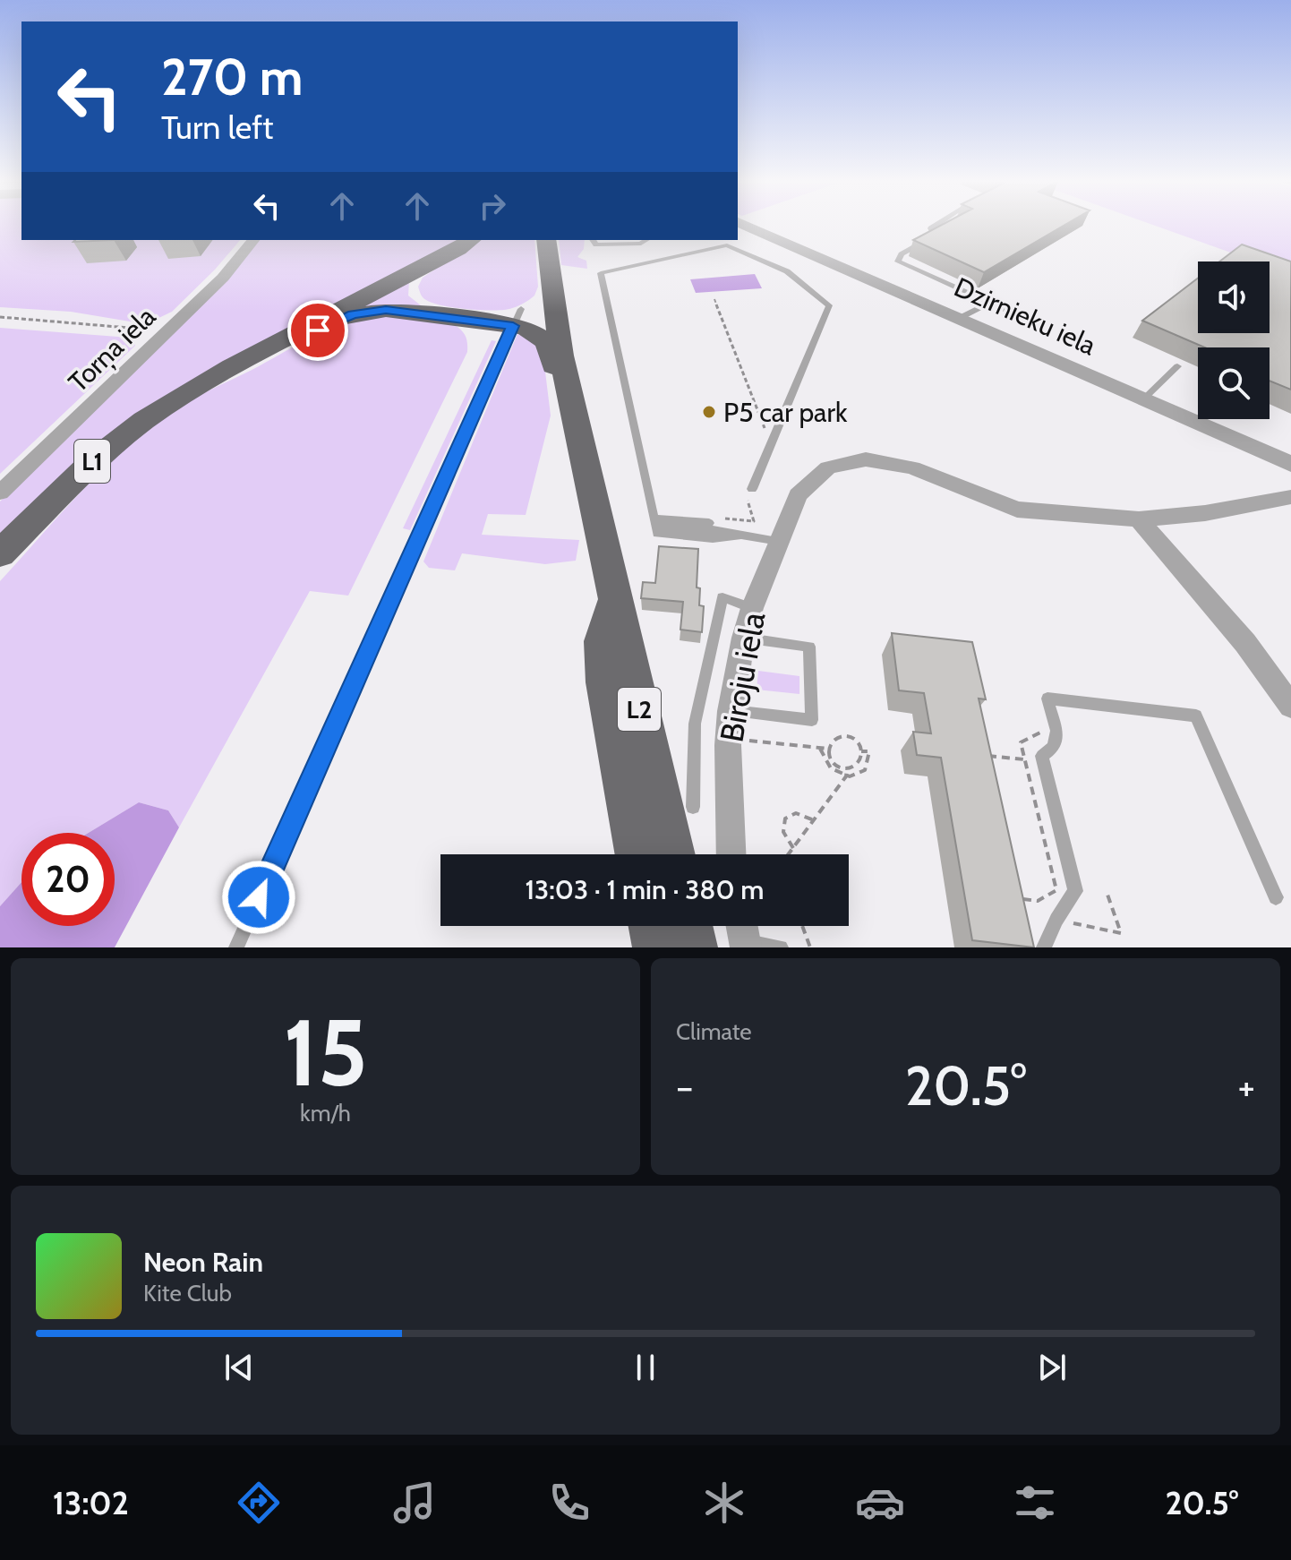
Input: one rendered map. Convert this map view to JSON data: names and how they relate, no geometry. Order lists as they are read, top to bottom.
{
  "streets": {
    "main road": ["L1", "L2"],
    "street": ["Dzirnieku iela", "Torņa iela", "Biroju iela"]
  },
  "places": ["P5 car park"],
  "page": {
    "turn": ["270 m", "Turn left"],
    "limit": "20",
    "trip": "13:03 · 1 min · 380 m",
    "tile": [
      ["15", "km/h"],
      "Climate"
    ],
    "heat": ["−", "20.5°", "+"],
    "song": ["Neon Rain", "Kite Club"],
    "tabs": ["13:02", "20.5°"]
  }
}
